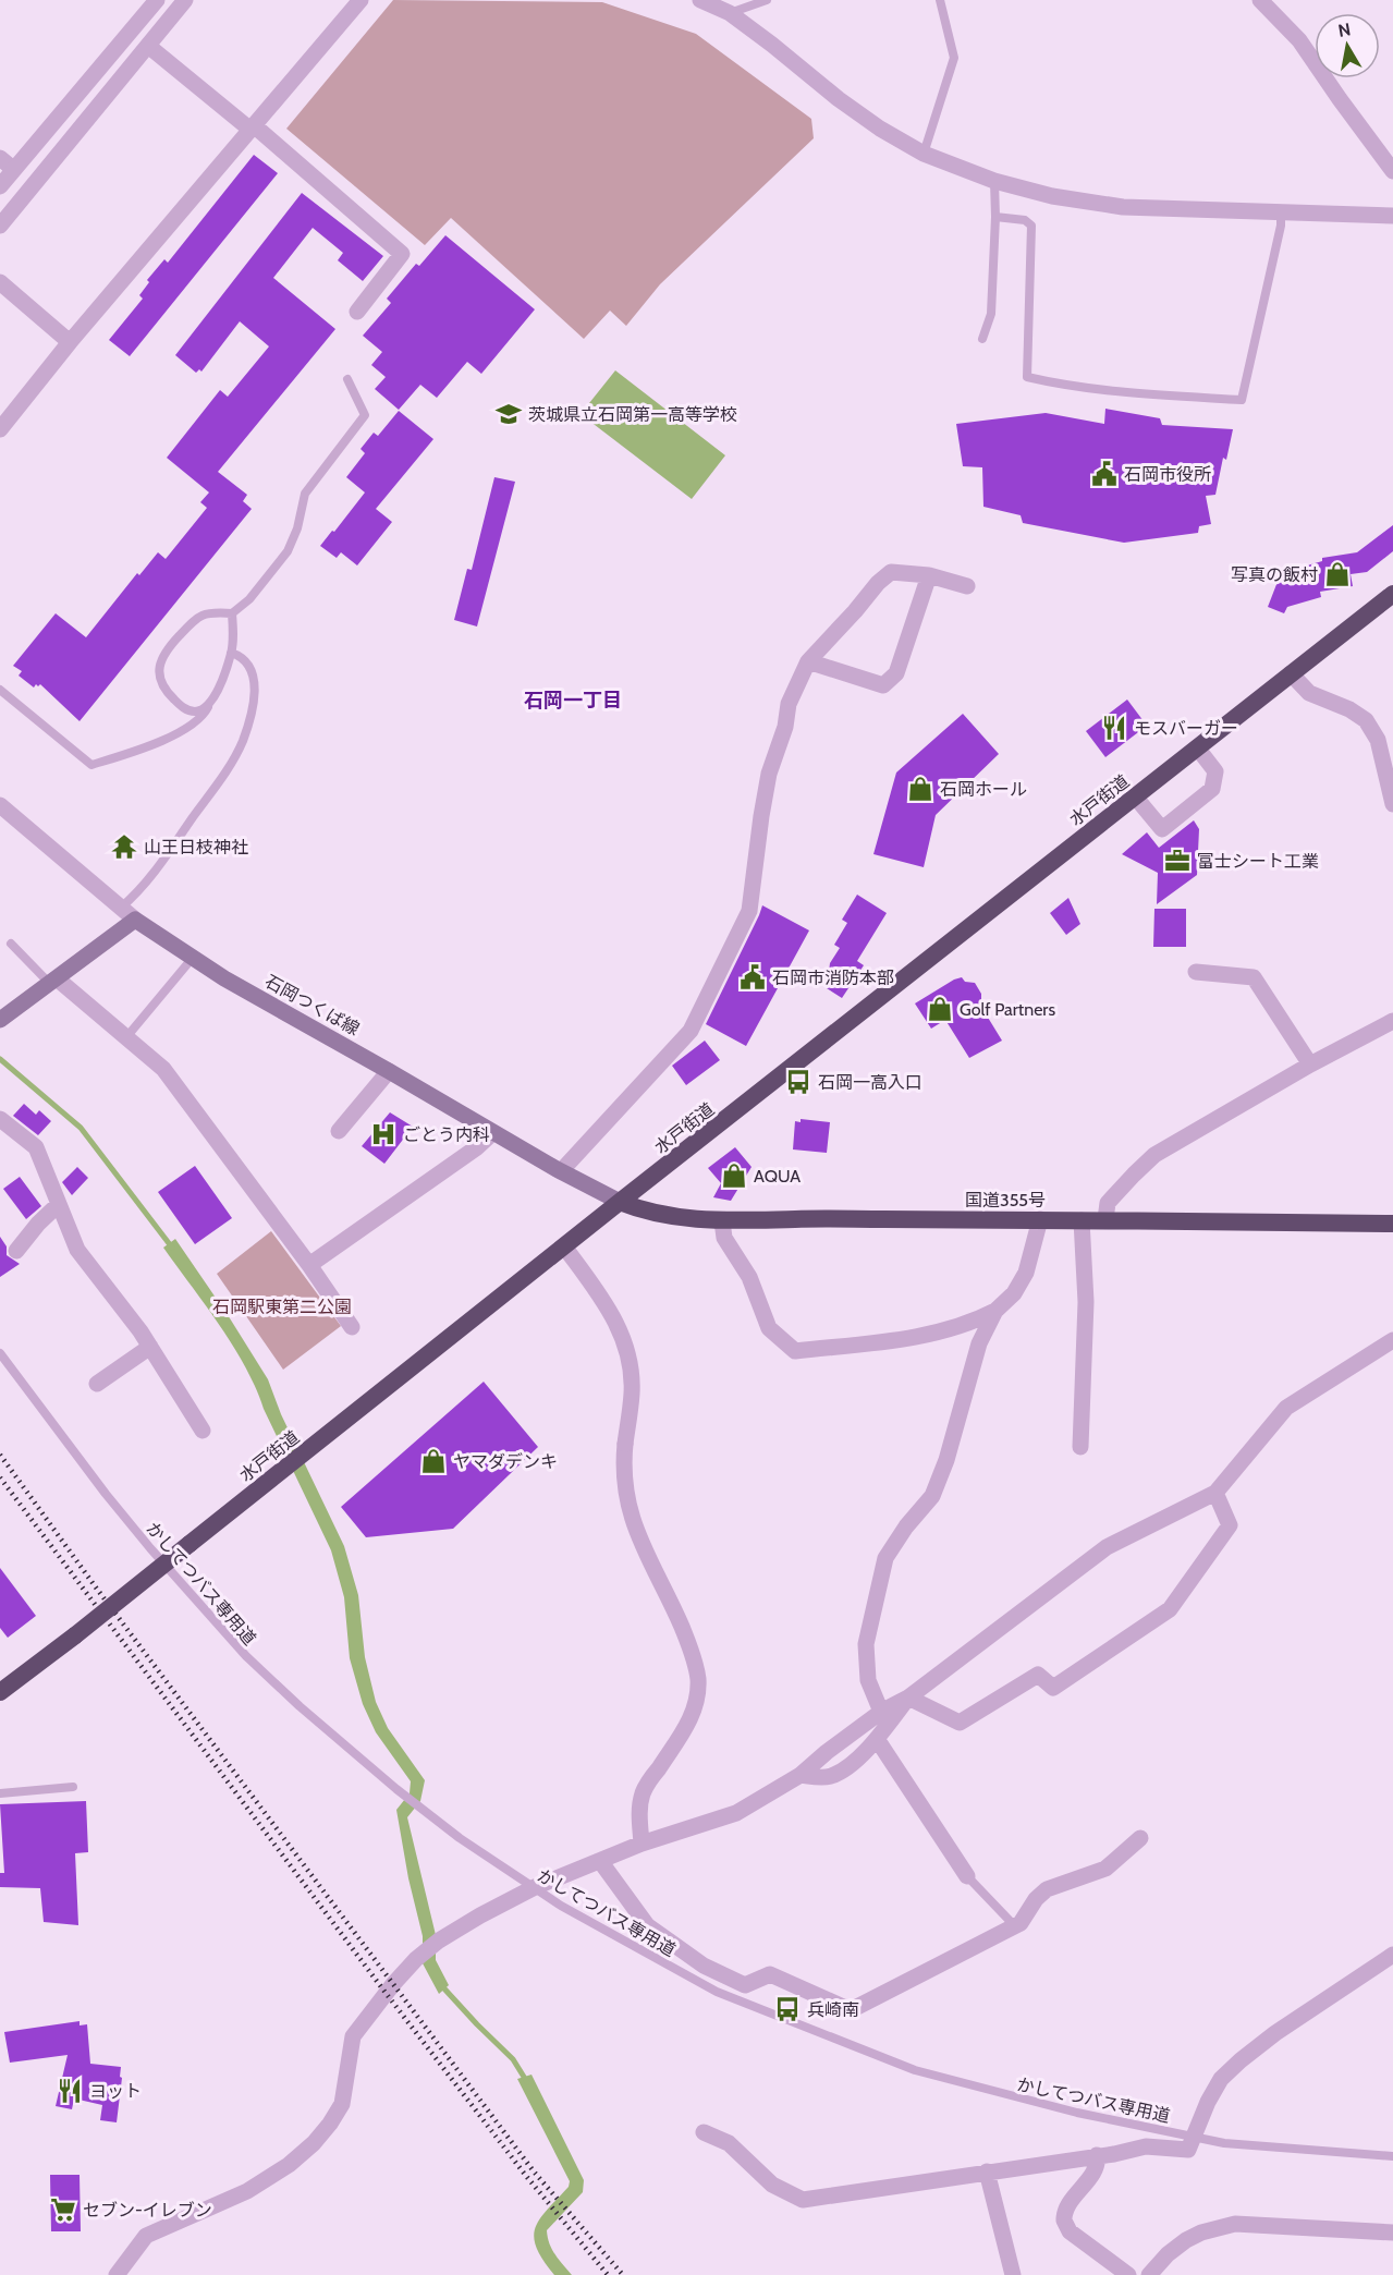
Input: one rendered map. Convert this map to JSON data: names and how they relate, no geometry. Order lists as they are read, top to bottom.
{
  "streets": {
    "highway": ["水戸街道", "国道355号"],
    "main road": ["石岡つくば線"],
    "lane": ["かしてつバス専用道"]
  },
  "crossings": [
    ["水戸街道", "石岡つくば線"],
    ["水戸街道", "国道355号"],
    ["石岡つくば線", "国道355号"]
  ],
  "districts": ["石岡一丁目"],
  "parks": ["石岡駅東第二公園"],
  "places": {
    "school or university": ["茨城県立石岡第一高等学校"],
    "public building": ["石岡市役所", "石岡市消防本部"],
    "shop": [
      "写真の飯村",
      "石岡ホール",
      "Golf Partners",
      "AQUA",
      "ヤマダデンキ"
    ],
    "restaurant": ["モスバーガー", "ヨット"],
    "temple": ["山王日枝神社"],
    "office": ["富士シート工業"],
    "bus stop": ["石岡一高入口", "兵崎南"],
    "hospital": ["ごとう内科"],
    "supermarket": ["セブン-イレブン"]
  },
  "north": "top"
}
